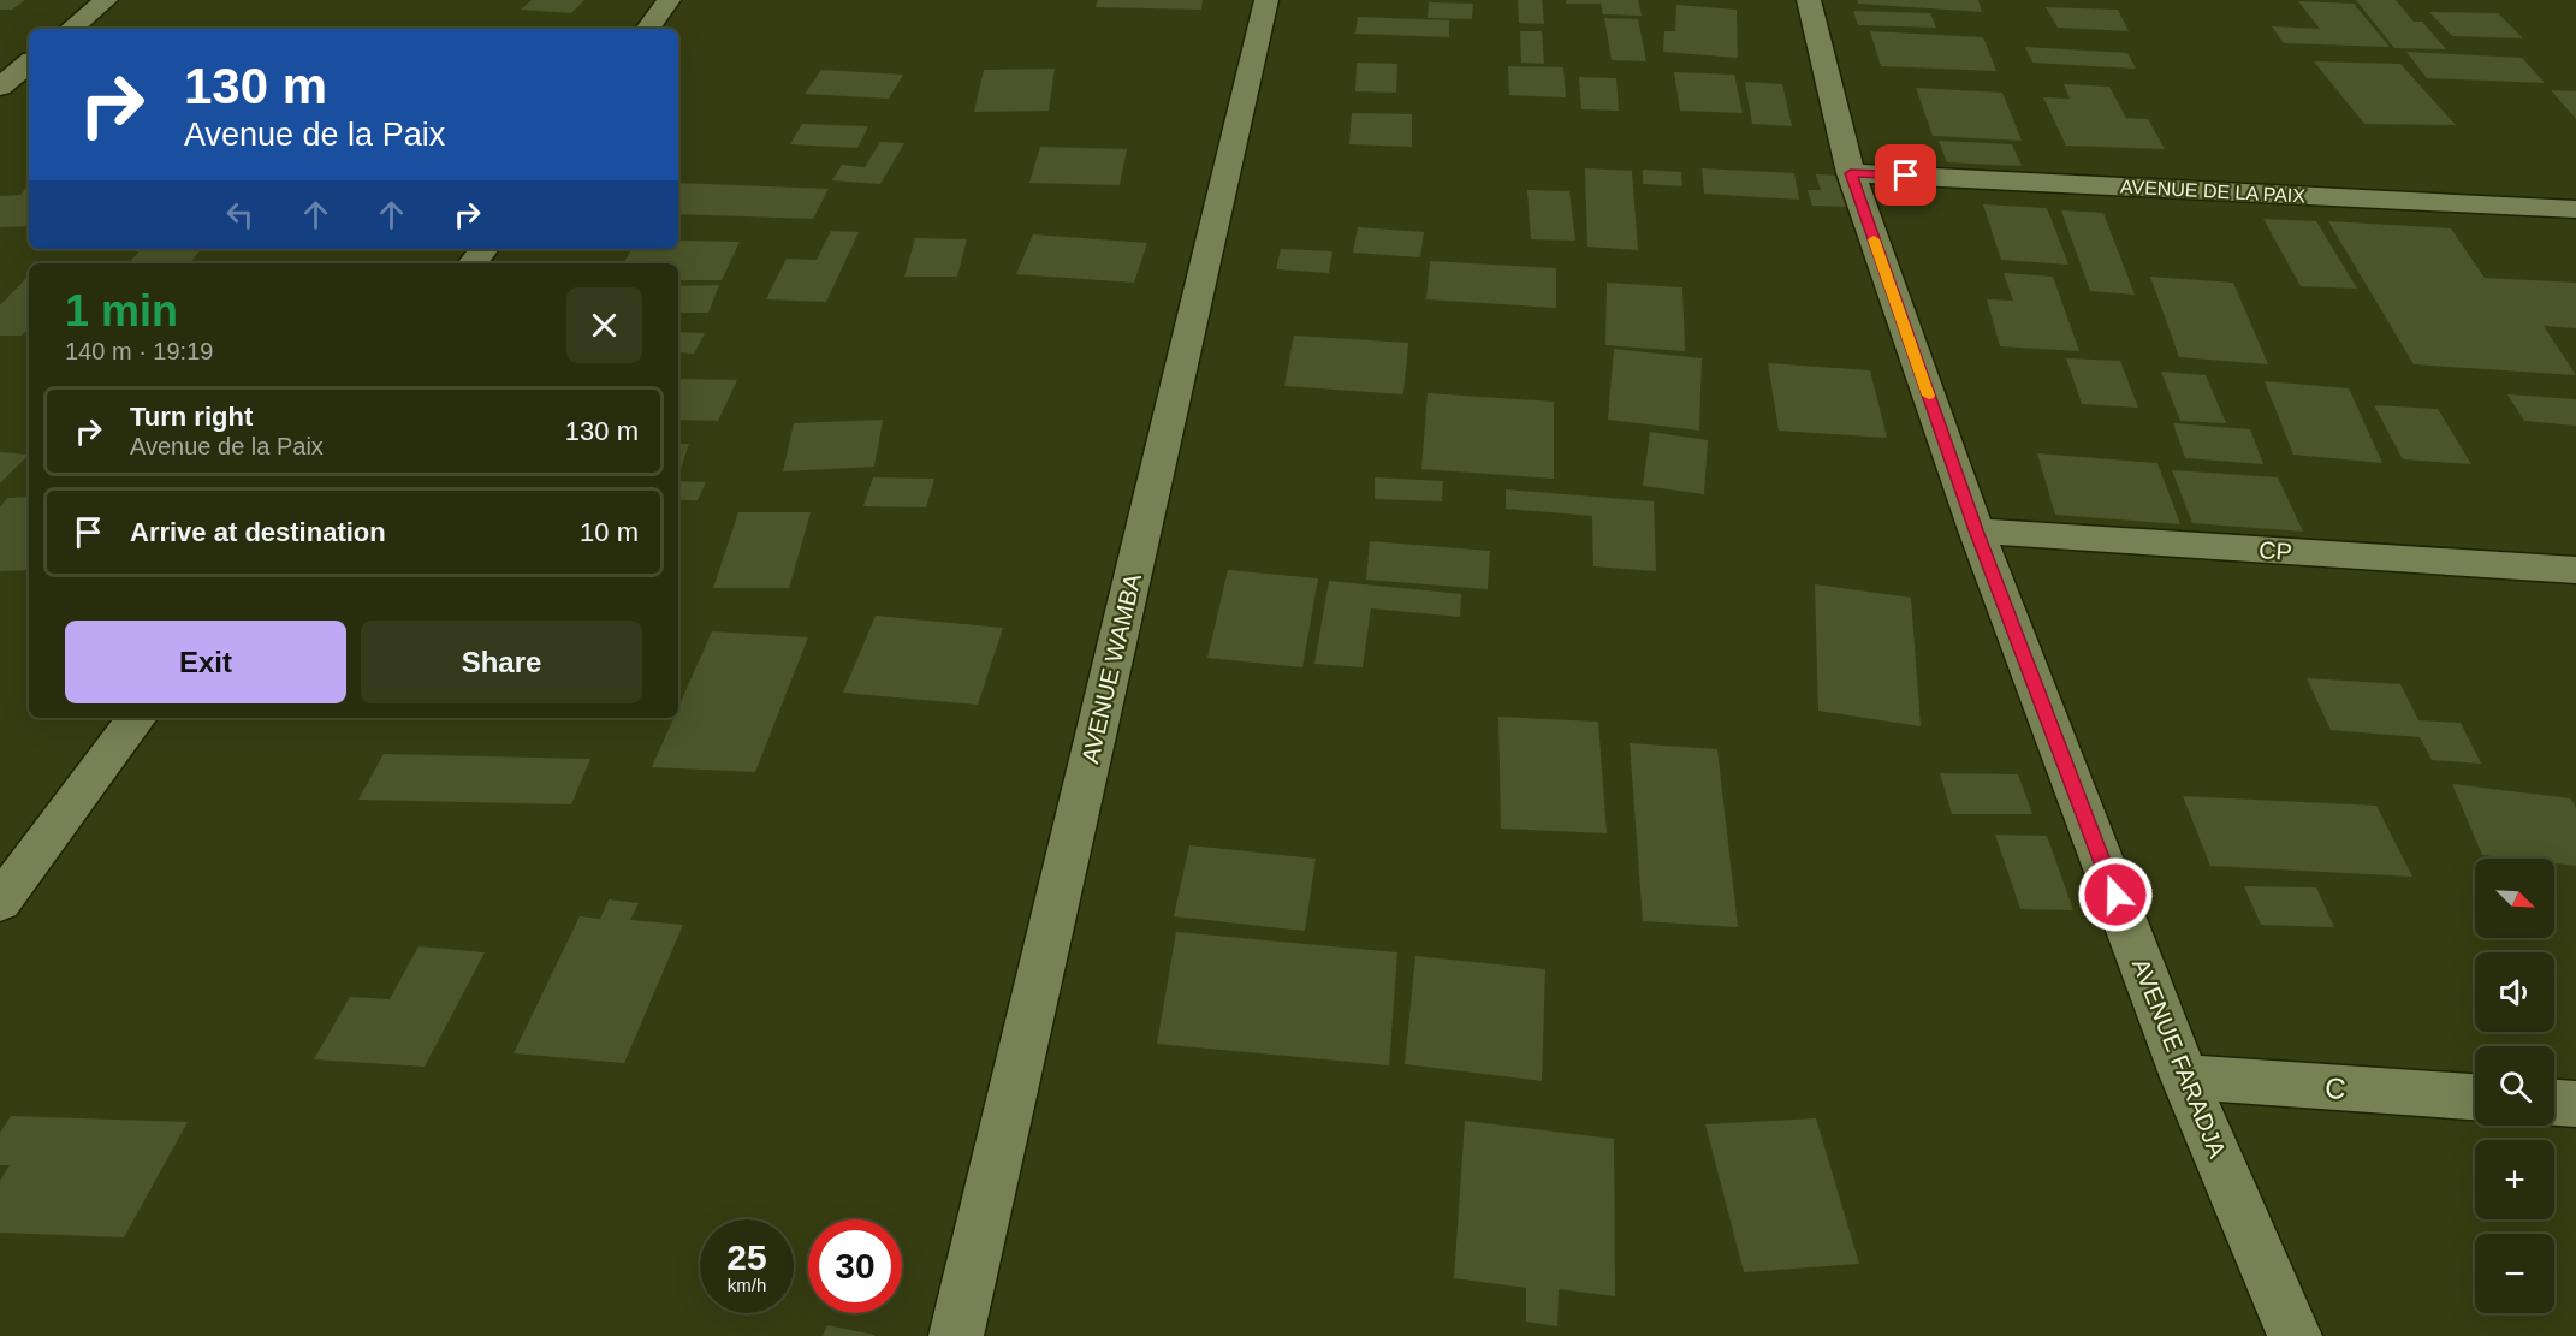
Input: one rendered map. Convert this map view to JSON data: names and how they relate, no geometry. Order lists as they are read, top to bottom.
{
  "streets": {
    "street": [
      "AVENUE DE LA PAIX",
      "CP",
      "AVENUE WAMBA",
      "AVENUE FARADJA",
      "C"
    ]
  },
  "crossings": [
    ["AVENUE DE LA PAIX", "AVENUE FARADJA"],
    ["CP", "AVENUE FARADJA"],
    ["AVENUE FARADJA", "C"]
  ],
  "north": "bottom right",
  "page": {
    "turn": ["130 m", "Avenue de la Paix"],
    "heading": ["1 min", "140 m · 19:19"],
    "list": [
      {
        "name": "Turn right",
        "note": "Avenue de la Paix",
        "value": "130 m"
      },
      {
        "name": "Arrive at destination",
        "value": "10 m"
      }
    ],
    "buttons": ["Exit", "Share"],
    "map_buttons": ["+", "−"],
    "speed": "25 km/h",
    "limit": "30"
  }
}
